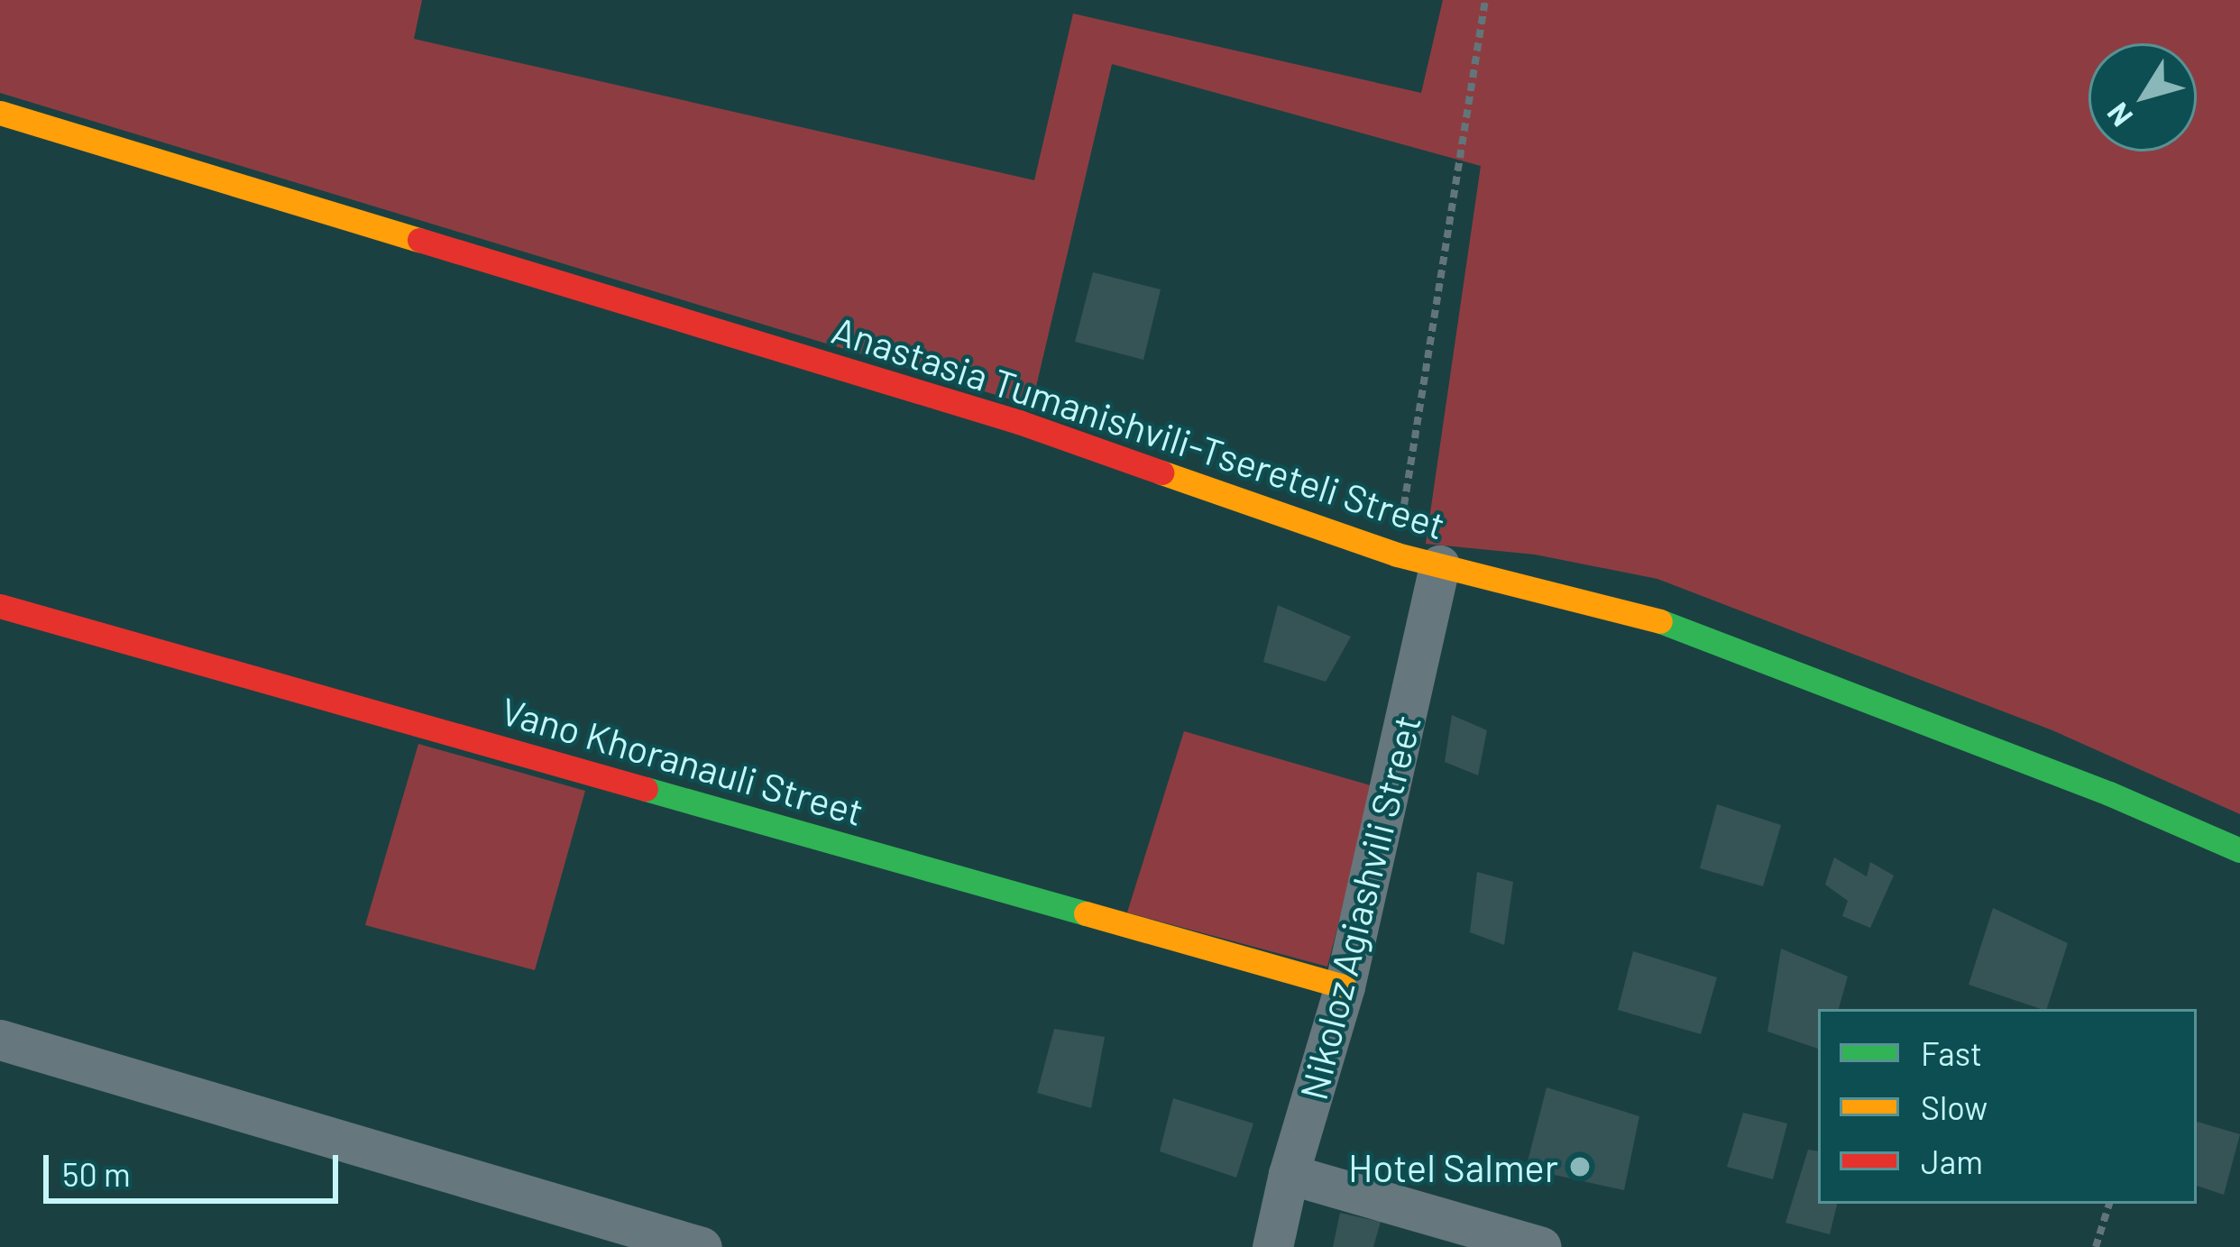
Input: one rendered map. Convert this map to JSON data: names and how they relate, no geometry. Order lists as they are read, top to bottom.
{
  "streets": {
    "street": ["Anastasia Tumanishvili-Tsereteli Street", "Vano Khoranauli Street", "Nikoloz Agiashvili Street"]
  },
  "crossings": [
    ["Anastasia Tumanishvili-Tsereteli Street", "Nikoloz Agiashvili Street"],
    ["Vano Khoranauli Street", "Nikoloz Agiashvili Street"]
  ],
  "places": ["Hotel Salmer"],
  "legend": ["Fast", "Slow", "Jam"],
  "scale_bar": "50 m",
  "north": "bottom left"
}
